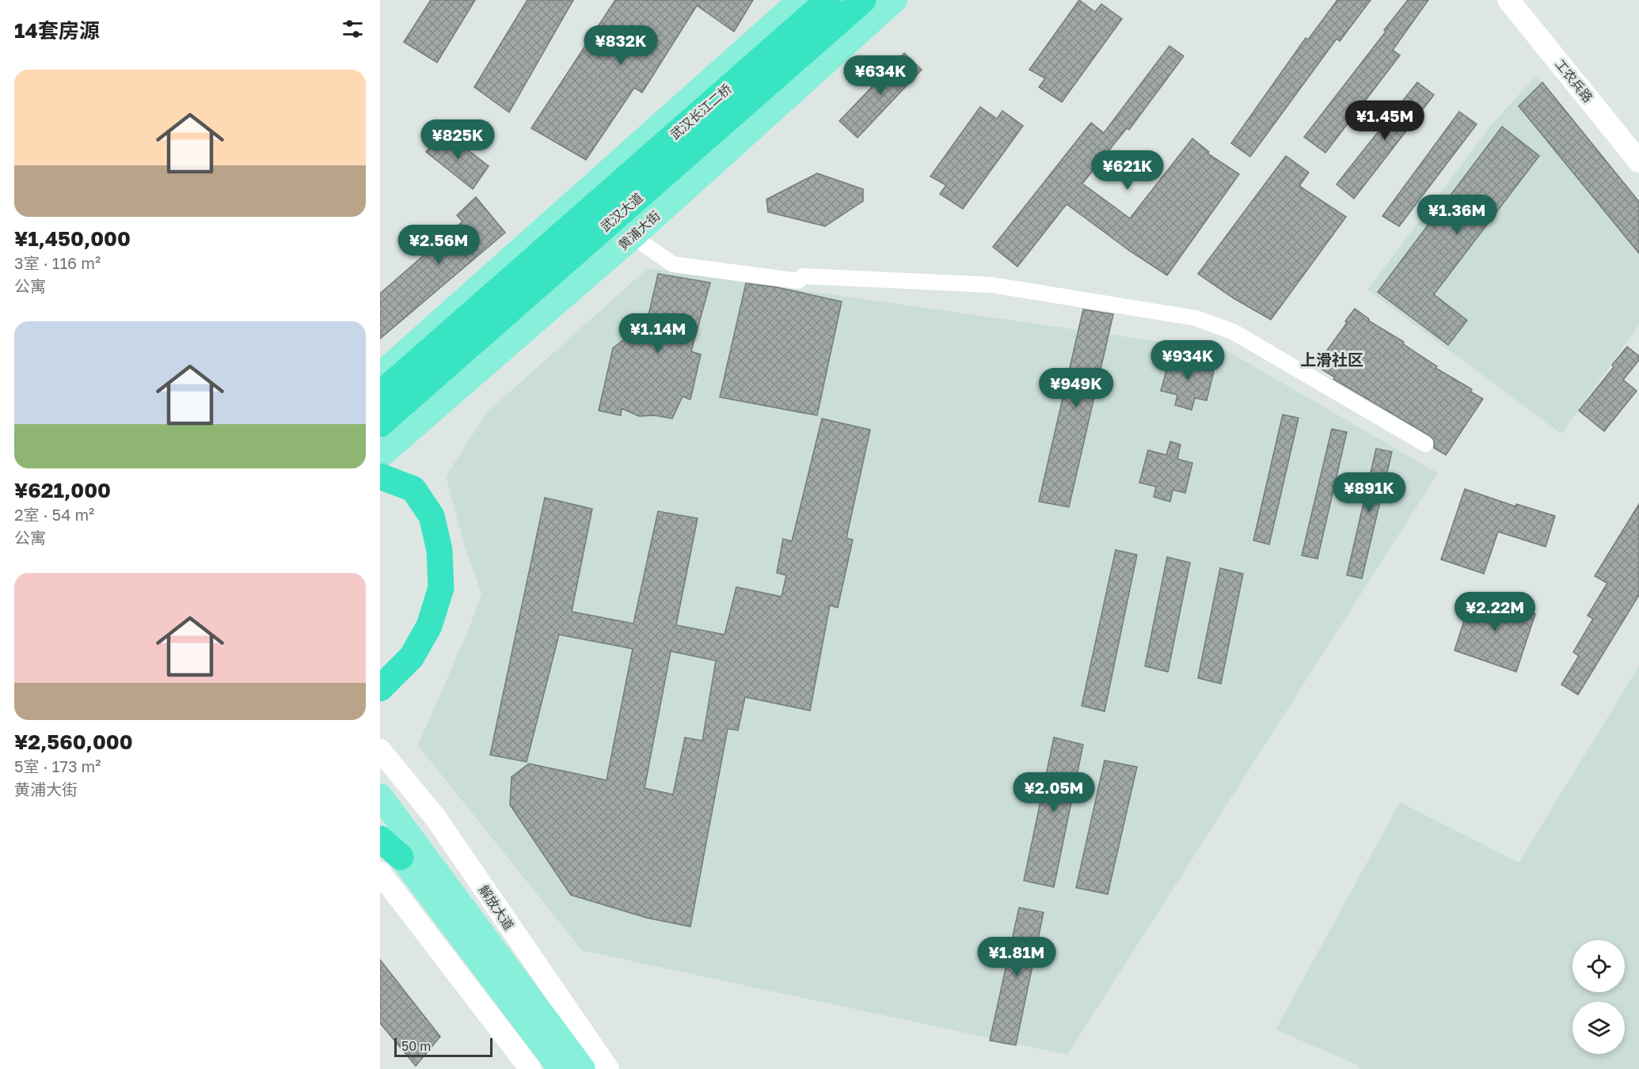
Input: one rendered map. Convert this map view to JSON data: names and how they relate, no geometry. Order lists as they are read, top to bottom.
{
  "streets": {
    "highway": ["武汉长江二桥", "武汉大道"],
    "main road": ["工农兵路", "黄浦大街", "解放大道"]
  },
  "districts": ["上滑社区"],
  "scale_bar": "50 m",
  "page": {
    "heading": "14套房源",
    "price": [
      "¥832K",
      "¥634K",
      "¥1.45M",
      "¥825K",
      "¥621K",
      "¥1.36M",
      "¥2.56M",
      "¥1.14M",
      "¥934K",
      "¥949K",
      "¥891K",
      "¥2.22M",
      "¥2.05M",
      "¥1.81M"
    ],
    "list": [
      {
        "name": "¥1,450,000",
        "note": "3室 · 116 m² · 公寓"
      },
      {
        "name": "¥621,000",
        "note": "2室 · 54 m² · 公寓"
      },
      {
        "name": "¥2,560,000",
        "note": "5室 · 173 m² · 黄浦大街"
      }
    ],
    "scale": "50 m"
  }
}
